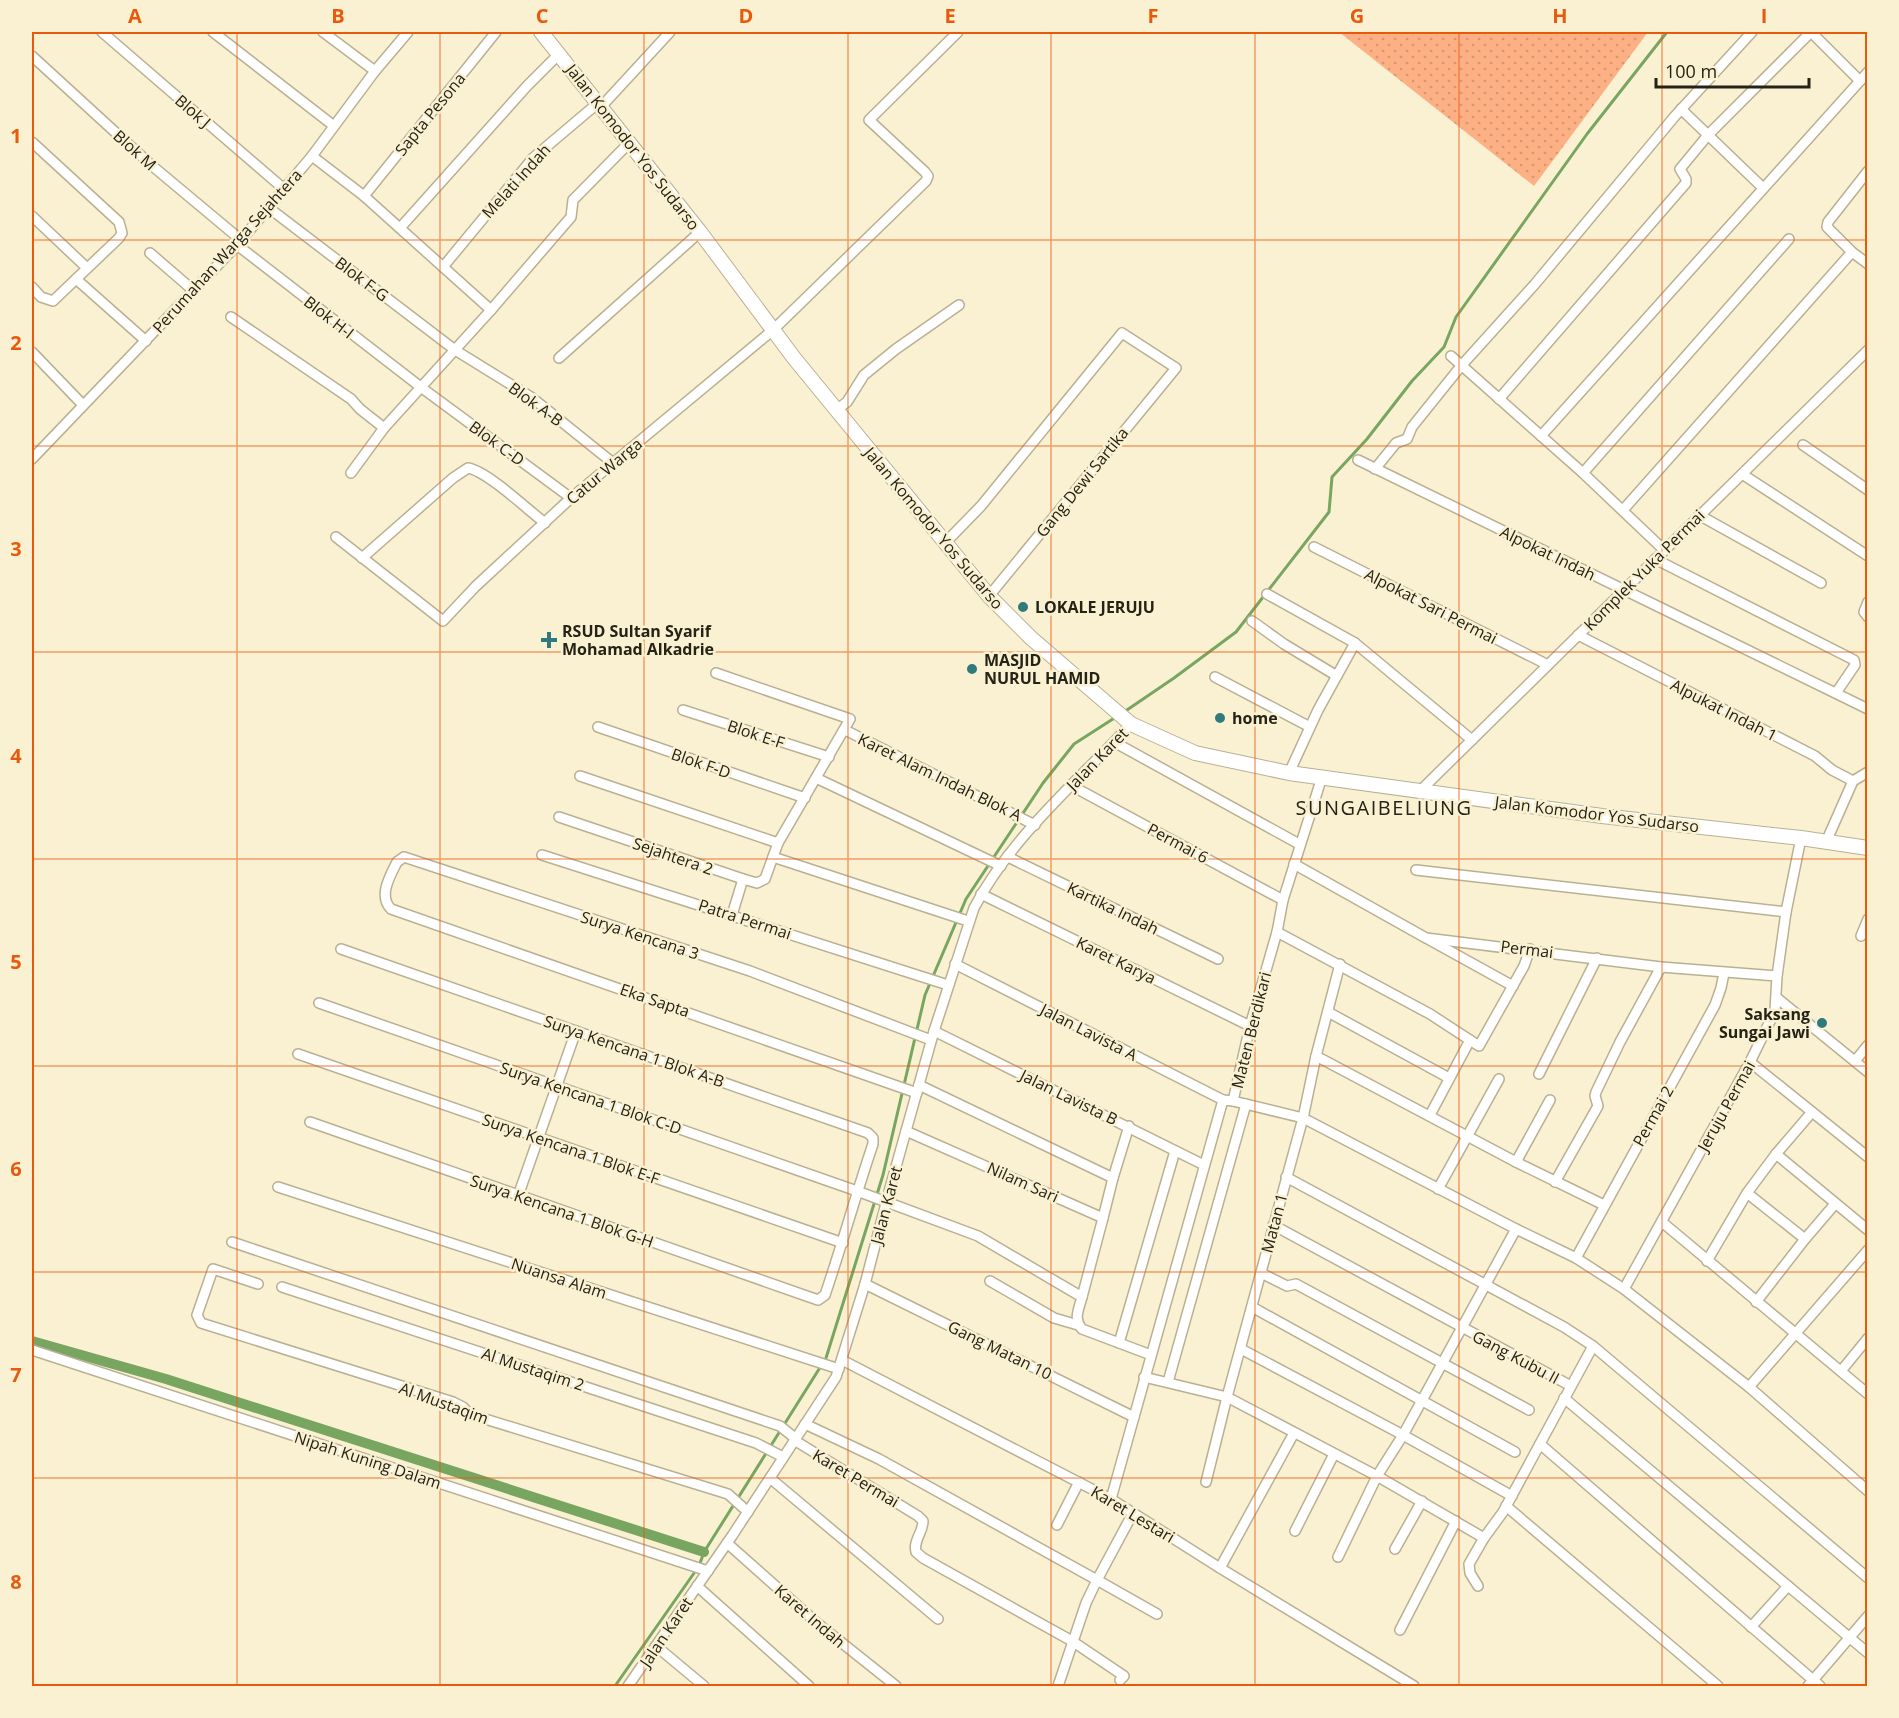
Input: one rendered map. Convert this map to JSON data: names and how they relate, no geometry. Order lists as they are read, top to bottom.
{
  "streets": {
    "street": [
      "Blok J",
      "Sapta Pesona",
      "Jalan Komodor Yos Sudarso",
      "Blok M",
      "Melati Indah",
      "Perumahan Warga Sejahtera",
      "Blok F-G",
      "Blok H-I",
      "Blok A-B",
      "Blok C-D",
      "Catur Warga",
      "Gang Dewi Sartika",
      "Alpokat Indah",
      "Komplek Yuka Permai",
      "Alpokat Sari Permai",
      "Alpukat Indah 1",
      "Blok E-F",
      "Jalan Karet",
      "Blok F-D",
      "Karet Alam Indah Blok A",
      "Permai 6",
      "Sejahtera 2",
      "Kartika Indah",
      "Patra Permai",
      "Surya Kencana 3",
      "Permai",
      "Karet Karya",
      "Eka Sapta",
      "Maten Berdikari",
      "Jalan Lavista A",
      "Surya Kencana 1 Blok A-B",
      "Jalan Lavista B",
      "Surya Kencana 1 Blok C-D",
      "Jeruju Permai",
      "Permai 2",
      "Surya Kencana 1 Blok E-F",
      "Nilam Sari",
      "Surya Kencana 1 Blok G-H",
      "Matan 1",
      "Nuansa Alam",
      "Gang Matan 10",
      "Gang Kubu II",
      "Al Mustaqim 2",
      "Al Mustaqim",
      "Nipah Kuning Dalam",
      "Karet Permai",
      "Karet Lestari",
      "Karet Indah"
    ]
  },
  "crossings": [
    ["Blok J", "Perumahan Warga Sejahtera"],
    ["Jalan Komodor Yos Sudarso", "Melati Indah"],
    ["Jalan Komodor Yos Sudarso", "Catur Warga"],
    ["Jalan Komodor Yos Sudarso", "Gang Dewi Sartika"],
    ["Jalan Komodor Yos Sudarso", "Komplek Yuka Permai"],
    ["Jalan Komodor Yos Sudarso", "Jalan Karet"],
    ["Jalan Komodor Yos Sudarso", "Maten Berdikari"],
    ["Jalan Komodor Yos Sudarso", "Jeruju Permai"],
    ["Blok M", "Perumahan Warga Sejahtera"],
    ["Blok M", "Blok H-I"],
    ["Perumahan Warga Sejahtera", "Blok F-G"],
    ["Perumahan Warga Sejahtera", "Blok H-I"],
    ["Blok F-G", "Blok A-B"],
    ["Blok H-I", "Blok C-D"],
    ["Blok A-B", "Catur Warga"],
    ["Blok C-D", "Catur Warga"],
    ["Alpokat Indah", "Komplek Yuka Permai"],
    ["Komplek Yuka Permai", "Alpokat Sari Permai"],
    ["Komplek Yuka Permai", "Alpukat Indah 1"],
    ["Jalan Karet", "Karet Alam Indah Blok A"],
    ["Jalan Karet", "Permai 6"],
    ["Jalan Karet", "Kartika Indah"],
    ["Jalan Karet", "Patra Permai"],
    ["Jalan Karet", "Surya Kencana 3"],
    ["Jalan Karet", "Karet Karya"],
    ["Jalan Karet", "Eka Sapta"],
    ["Jalan Karet", "Jalan Lavista A"],
    ["Jalan Karet", "Jalan Lavista B"],
    ["Jalan Karet", "Surya Kencana 1 Blok C-D"],
    ["Jalan Karet", "Nilam Sari"],
    ["Jalan Karet", "Nuansa Alam"],
    ["Jalan Karet", "Gang Matan 10"],
    ["Jalan Karet", "Al Mustaqim 2"],
    ["Jalan Karet", "Al Mustaqim"],
    ["Jalan Karet", "Nipah Kuning Dalam"],
    ["Jalan Karet", "Karet Permai"],
    ["Jalan Karet", "Karet Lestari"],
    ["Jalan Karet", "Karet Indah"],
    ["Permai 6", "Maten Berdikari"],
    ["Surya Kencana 3", "Eka Sapta"],
    ["Surya Kencana 3", "Jalan Lavista B"],
    ["Permai", "Maten Berdikari"],
    ["Permai", "Jeruju Permai"],
    ["Permai", "Permai 2"],
    ["Karet Karya", "Maten Berdikari"],
    ["Maten Berdikari", "Jalan Lavista A"],
    ["Maten Berdikari", "Jalan Lavista B"],
    ["Maten Berdikari", "Gang Matan 10"],
    ["Maten Berdikari", "Karet Lestari"],
    ["Jalan Lavista A", "Jeruju Permai"],
    ["Jalan Lavista A", "Permai 2"],
    ["Jalan Lavista A", "Matan 1"],
    ["Surya Kencana 1 Blok A-B", "Surya Kencana 1 Blok C-D"],
    ["Surya Kencana 1 Blok A-B", "Surya Kencana 1 Blok E-F"],
    ["Surya Kencana 1 Blok A-B", "Surya Kencana 1 Blok G-H"],
    ["Matan 1", "Gang Kubu II"],
    ["Nuansa Alam", "Karet Lestari"]
  ],
  "districts": ["SUNGAIBELIUNG"],
  "places": {
    "other": [
      "LOKALE JERUJU",
      "MASJID NURUL HAMID",
      "home",
      "Saksang Sungai Jawi"
    ],
    "health": ["RSUD Sultan Syarif Mohamad Alkadrie"]
  },
  "scale_bar": "100 m",
  "grid": {
    "columns": [
      "A",
      "B",
      "C",
      "D",
      "E",
      "F",
      "G",
      "H",
      "I"
    ],
    "rows": [
      "1",
      "2",
      "3",
      "4",
      "5",
      "6",
      "7",
      "8"
    ]
  }
}
